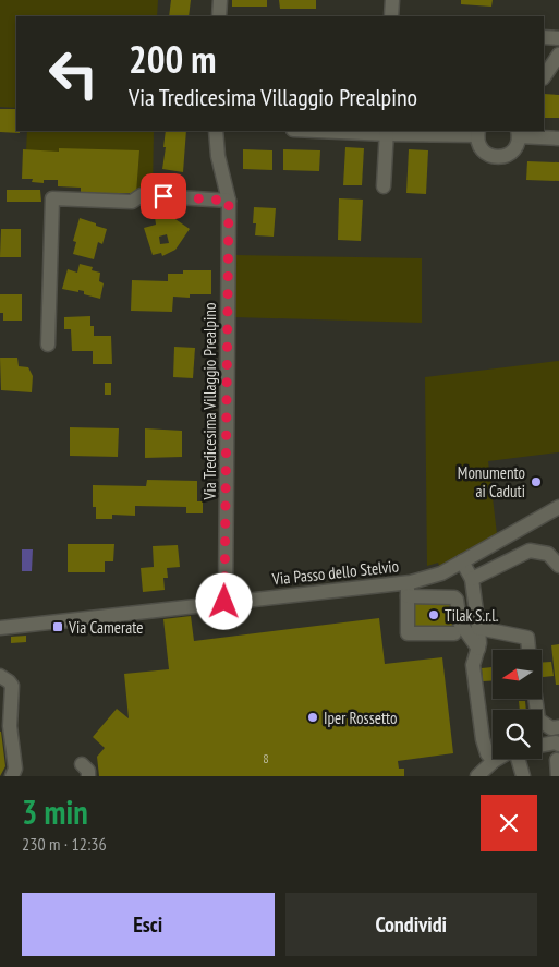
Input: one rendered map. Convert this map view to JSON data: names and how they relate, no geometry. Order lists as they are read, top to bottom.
{
  "streets": {
    "street": ["Via Tredicesima Villaggio Prealpino", "Via Passo dello Stelvio"]
  },
  "crossings": [
    ["Via Tredicesima Villaggio Prealpino", "Via Passo dello Stelvio"]
  ],
  "places": {
    "other": ["Monumento ai Caduti", "Tilak S.r.l.", "Iper Rossetto"],
    "transit": ["Via Camerate"]
  },
  "house_numbers": ["8"],
  "north": "left",
  "page": {
    "turn": ["200 m", "Via Tredicesima Villaggio Prealpino"],
    "heading": ["3 min", "230 m · 12:36"],
    "buttons": ["Esci", "Condividi"]
  }
}
